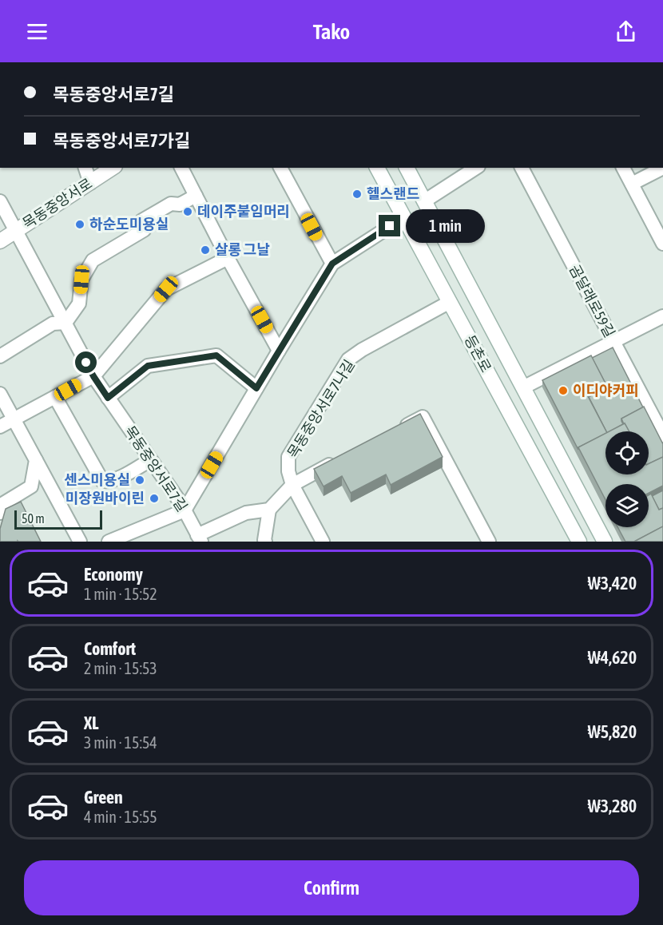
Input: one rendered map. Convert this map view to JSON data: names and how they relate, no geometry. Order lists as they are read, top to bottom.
{
  "streets": {
    "main road": ["목동중앙서로", "등촌로"],
    "street": ["곰달래로59길", "목동중앙서로7나길", "목동중앙서로7길"]
  },
  "crossings": [
    ["목동중앙서로", "목동중앙서로7길"],
    ["등촌로", "목동중앙서로7나길"]
  ],
  "places": [
    "헬스랜드",
    "데이주붙임머리",
    "하순도미용실",
    "살롱 그날",
    "이디야커피",
    "센스미용실",
    "미장원바이린"
  ],
  "scale_bar": "50 m",
  "page": {
    "header": "Tako",
    "banner": ["목동중앙서로7길", "목동중앙서로7가길"],
    "bubble": "1 min",
    "scale": "50 m",
    "list": [
      {
        "name": "Economy",
        "note": "1 min · 15:52",
        "value": "₩3,420"
      },
      {
        "name": "Comfort",
        "note": "2 min · 15:53",
        "value": "₩4,620"
      },
      {
        "name": "XL",
        "note": "3 min · 15:54",
        "value": "₩5,820"
      },
      {
        "name": "Green",
        "note": "4 min · 15:55",
        "value": "₩3,280"
      }
    ],
    "buttons": "Confirm"
  }
}
